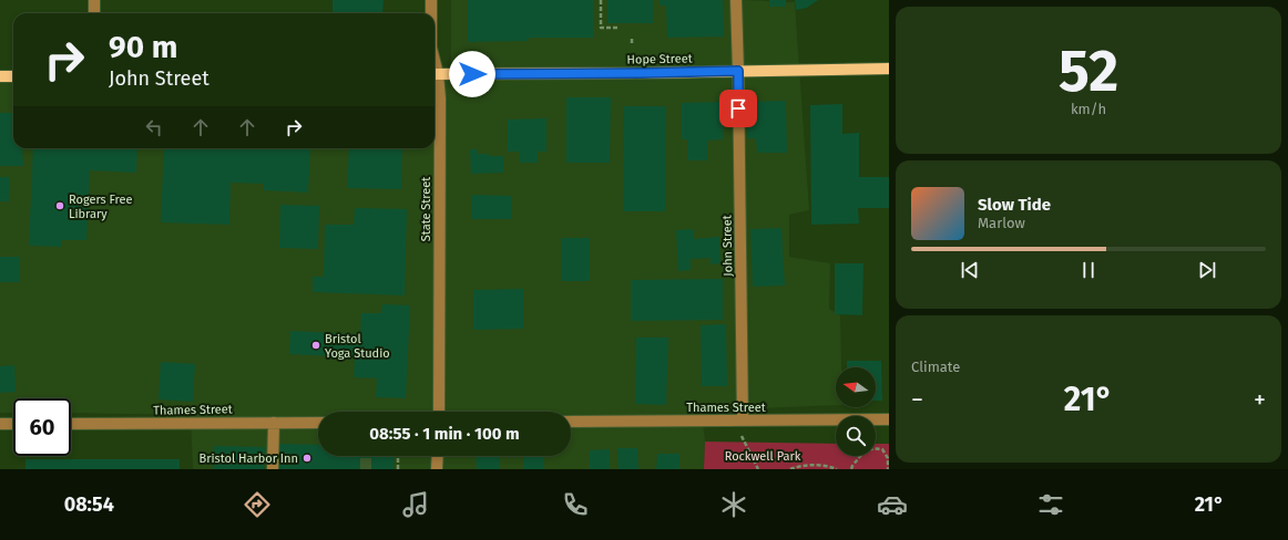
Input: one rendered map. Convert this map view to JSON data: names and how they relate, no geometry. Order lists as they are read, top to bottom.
{
  "streets": {
    "main road": ["Hope Street"],
    "street": ["State Street", "John Street", "Thames Street"]
  },
  "crossings": [
    ["Hope Street", "State Street"],
    ["Hope Street", "John Street"],
    ["John Street", "Thames Street"]
  ],
  "parks": ["Rockwell Park"],
  "places": ["Rogers Free Library", "Bristol Yoga Studio", "Bristol Harbor Inn"],
  "north": "left",
  "page": {
    "tile": [
      ["52", "km/h"],
      "Climate"
    ],
    "turn": ["90 m", "John Street"],
    "song": ["Slow Tide", "Marlow"],
    "heat": ["−", "21°", "+"],
    "limit": "60",
    "trip": "08:55 · 1 min · 100 m",
    "tabs": ["08:54", "21°"]
  }
}
